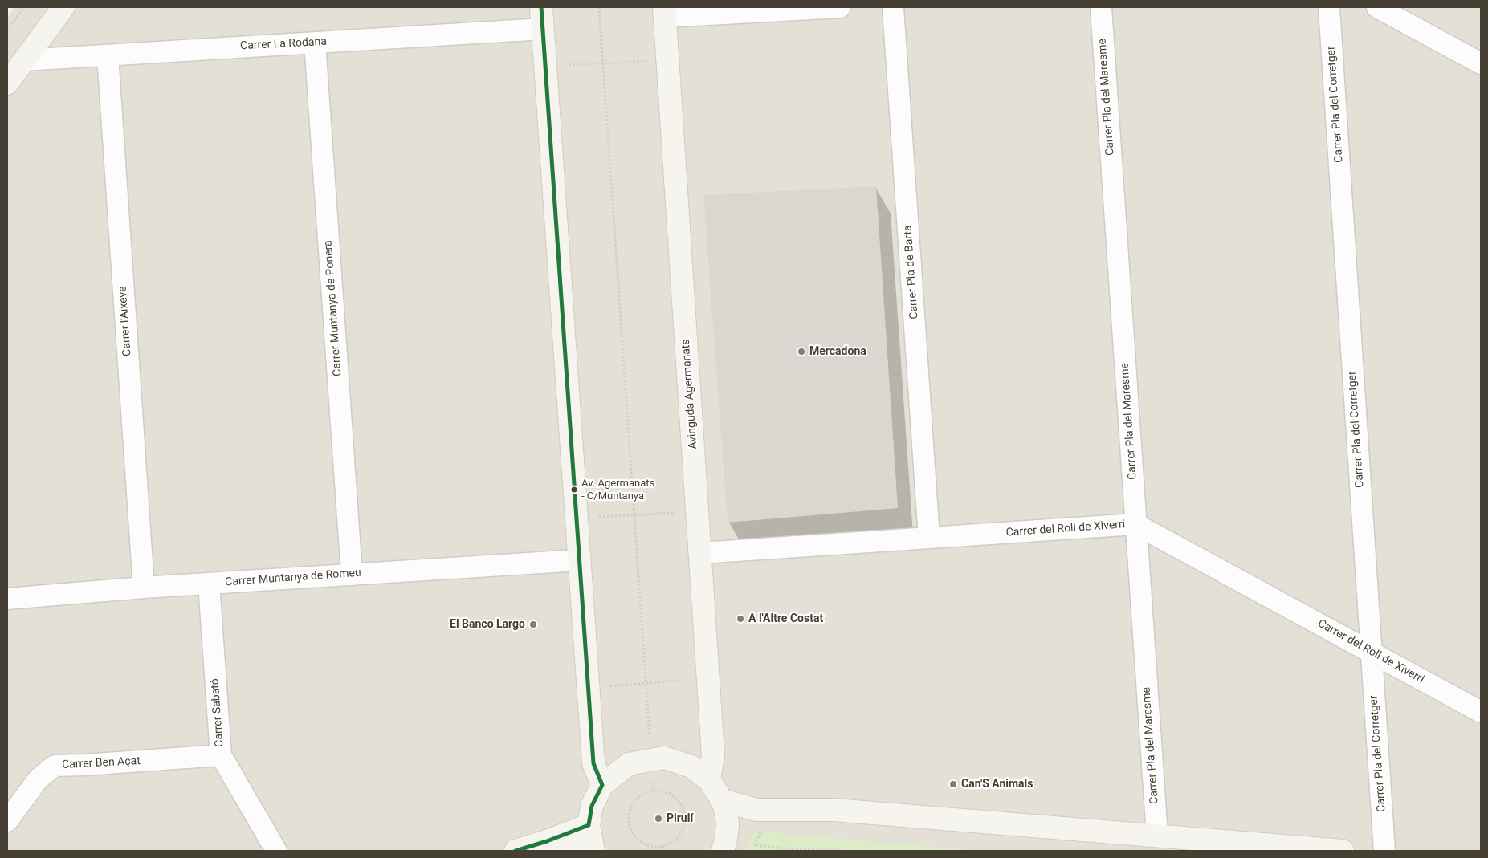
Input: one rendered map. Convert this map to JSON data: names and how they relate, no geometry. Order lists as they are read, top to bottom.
{
  "streets": {
    "street": [
      "Carrer La Rodana",
      "Carrer Pla del Maresme",
      "Carrer Pla del Corretger",
      "Carrer Pla de Barta",
      "Carrer Muntanya de Ponera",
      "Carrer l'Aixeve",
      "Avinguda Agermanats",
      "Carrer del Roll de Xiverri",
      "Carrer Muntanya de Romeu",
      "Carrer Sabató",
      "Carrer Ben Açat"
    ]
  },
  "crossings": [
    ["Carrer La Rodana", "Carrer Muntanya de Ponera"],
    ["Carrer La Rodana", "Carrer l'Aixeve"],
    ["Carrer Pla del Maresme", "Carrer del Roll de Xiverri"],
    ["Carrer Pla del Corretger", "Carrer del Roll de Xiverri"],
    ["Carrer Pla de Barta", "Carrer del Roll de Xiverri"],
    ["Carrer Muntanya de Ponera", "Carrer Muntanya de Romeu"],
    ["Carrer l'Aixeve", "Carrer Muntanya de Romeu"],
    ["Avinguda Agermanats", "Carrer del Roll de Xiverri"],
    ["Carrer Muntanya de Romeu", "Carrer Sabató"],
    ["Carrer Sabató", "Carrer Ben Açat"]
  ],
  "places": [
    "Mercadona",
    "Av. Agermanats - C/Muntanya",
    "A l'Altre Costat",
    "El Banco Largo",
    "Can'S Animals",
    "Pirulí"
  ]
}
